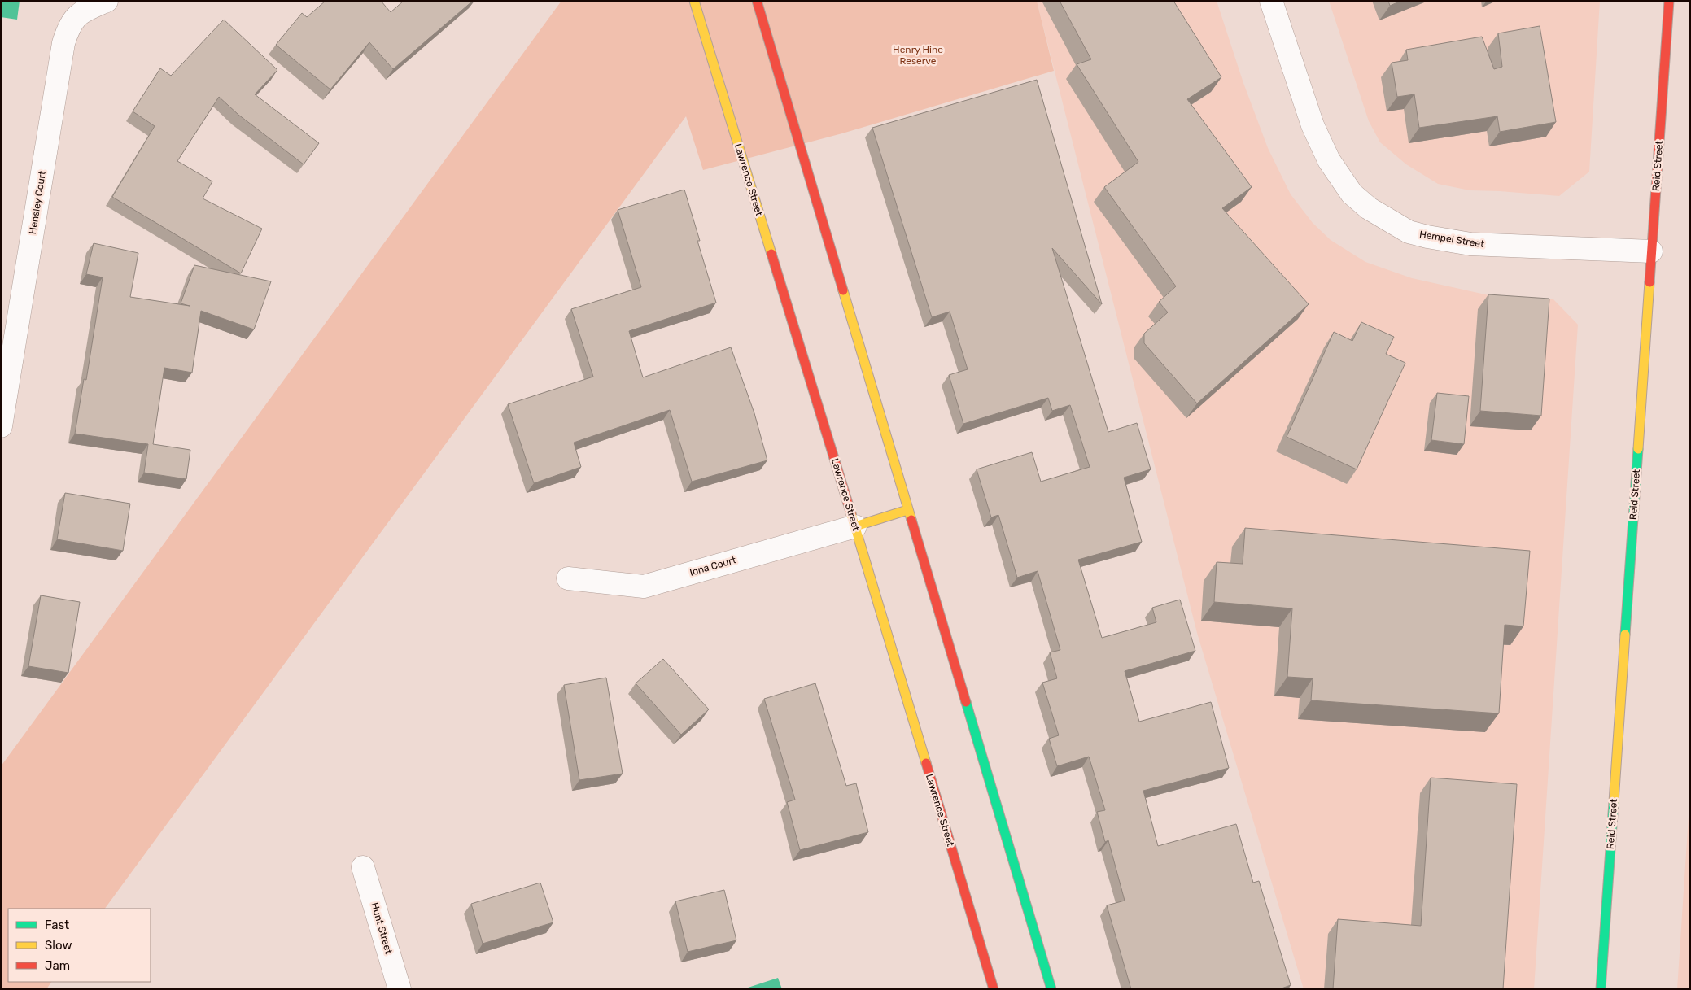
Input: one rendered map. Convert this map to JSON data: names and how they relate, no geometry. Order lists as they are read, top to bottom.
{
  "streets": {
    "street": [
      "Reid Street",
      "Lawrence Street",
      "Hensley Court",
      "Hempel Street",
      "Iona Court",
      "Hunt Street"
    ]
  },
  "crossings": [
    ["Reid Street", "Hempel Street"],
    ["Lawrence Street", "Iona Court"]
  ],
  "parks": ["Henry Hine Reserve"],
  "legend": ["Fast", "Slow", "Jam"]
}
